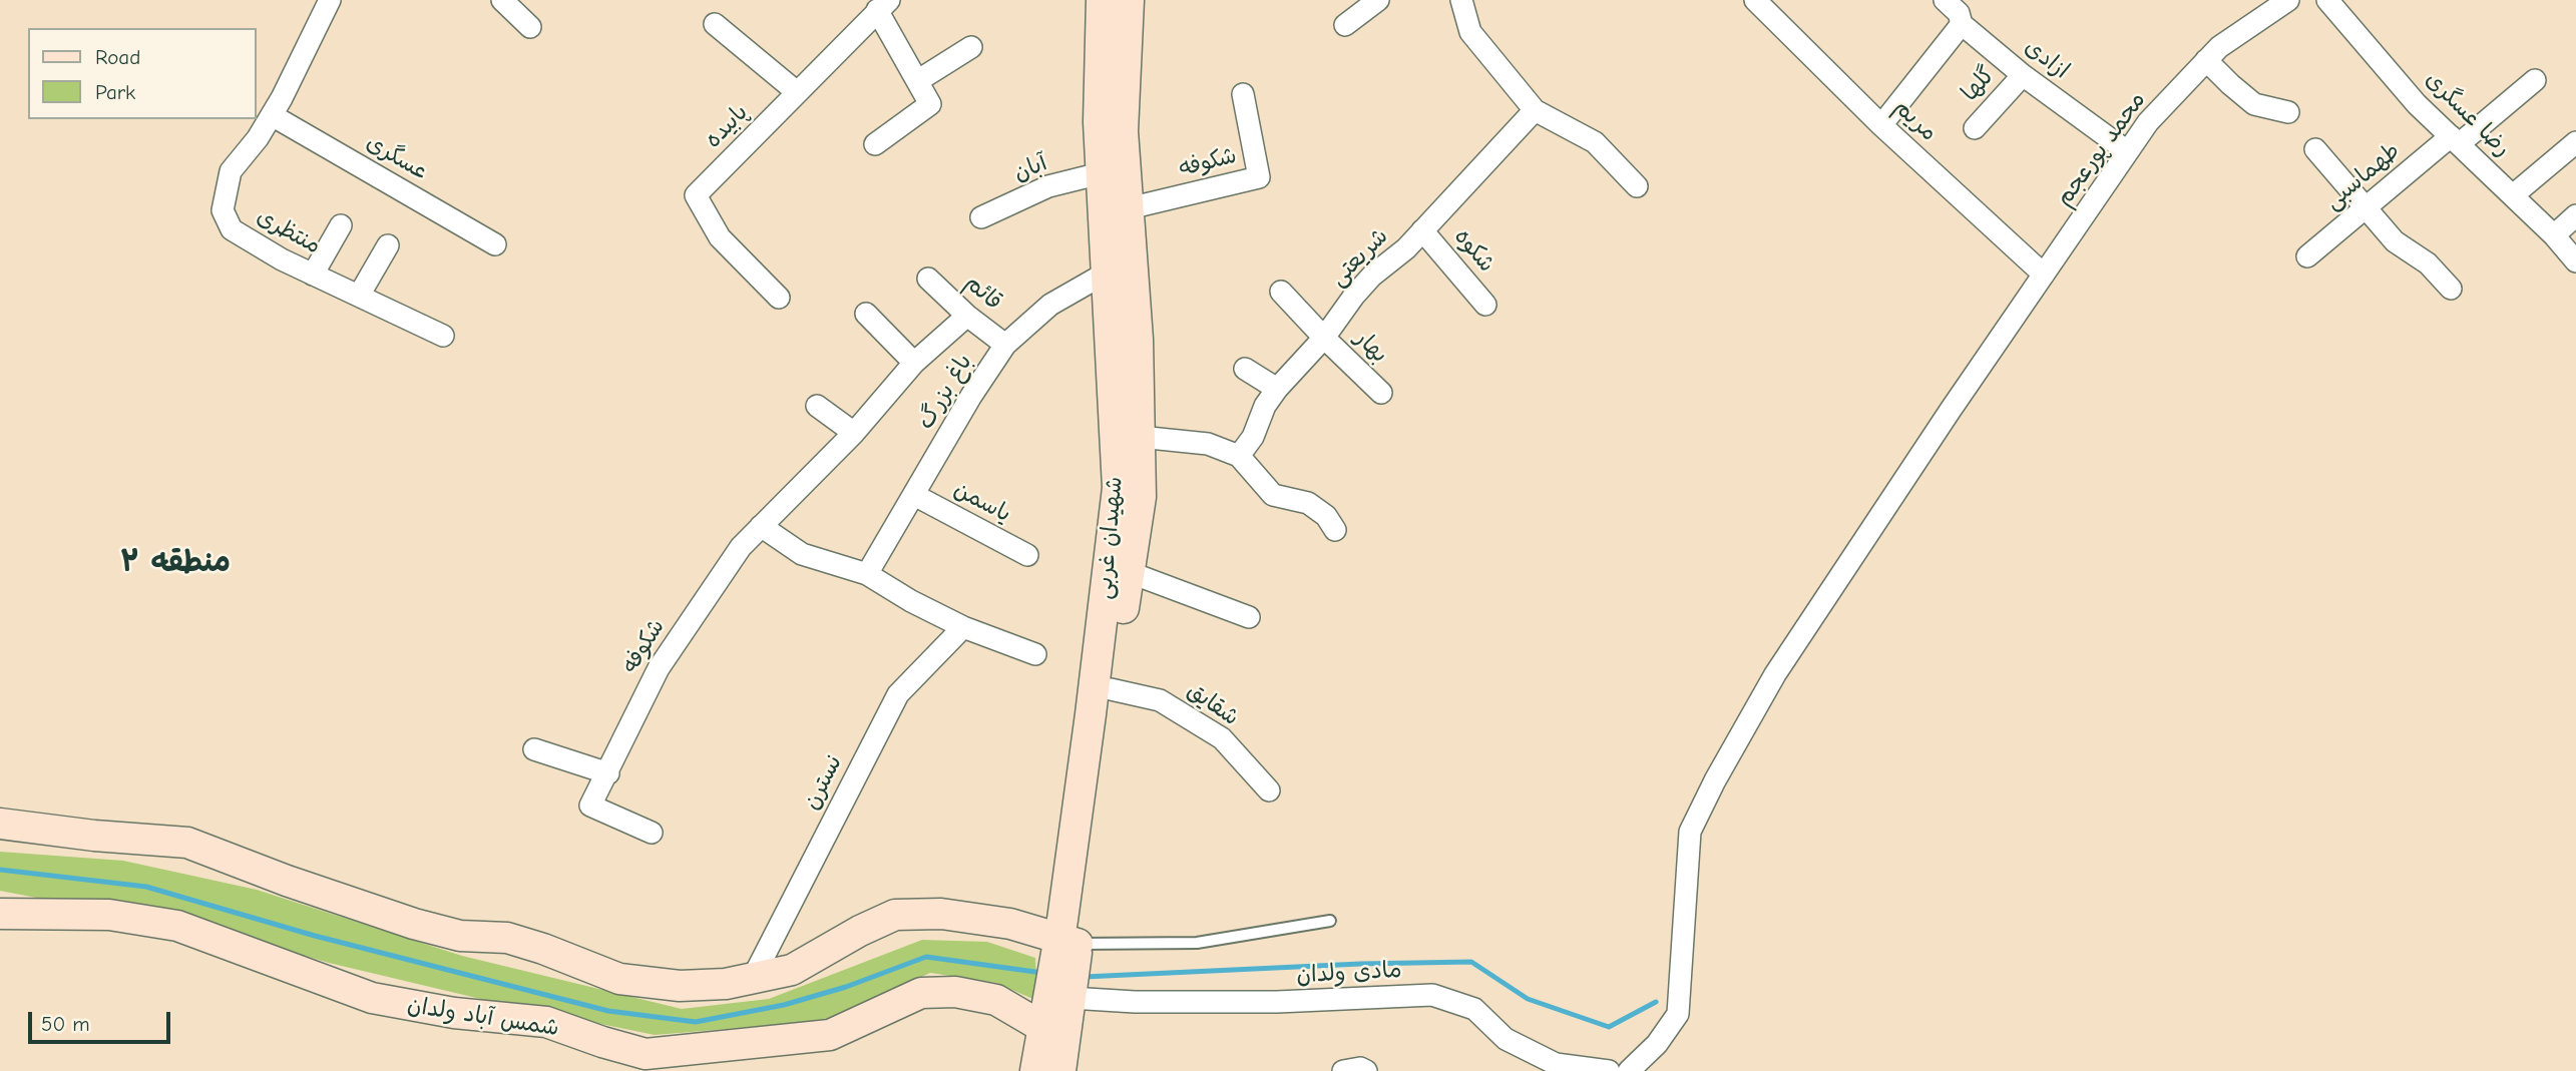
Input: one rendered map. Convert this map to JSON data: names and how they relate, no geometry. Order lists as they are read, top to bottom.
{
  "streets": {
    "main road": ["شهیدان غربی", "شمس آباد ولدان"],
    "street": [
      "ازادی",
      "گلها",
      "رضا عسگری",
      "مریم",
      "پابیده",
      "محمد پورعجم",
      "عسگری",
      "شکوفه",
      "آبان",
      "طهماسبی",
      "منتظری",
      "شکوه",
      "شریعتی",
      "قائم",
      "بهار",
      "باغ بزرگ",
      "یاسمن",
      "شقایق",
      "نسترن",
      "مادی ولدان"
    ]
  },
  "crossings": [
    ["ازادی", "گلها"],
    ["ازادی", "محمد پورعجم"],
    ["رضا عسگری", "طهماسبی"],
    ["مریم", "محمد پورعجم"],
    ["عسگری", "منتظری"],
    ["شکوفه", "قائم"],
    ["شکوفه", "شهیدان غربی"],
    ["آبان", "شهیدان غربی"],
    ["شکوه", "شریعتی"],
    ["شریعتی", "بهار"],
    ["قائم", "باغ بزرگ"],
    ["باغ بزرگ", "یاسمن"],
    ["باغ بزرگ", "شهیدان غربی"],
    ["شهیدان غربی", "شقایق"],
    ["شهیدان غربی", "مادی ولدان"],
    ["شهیدان غربی", "شمس آباد ولدان"]
  ],
  "districts": ["منطقه ۲"],
  "legend": ["Road", "Park"],
  "scale_bar": "50 m"
}
